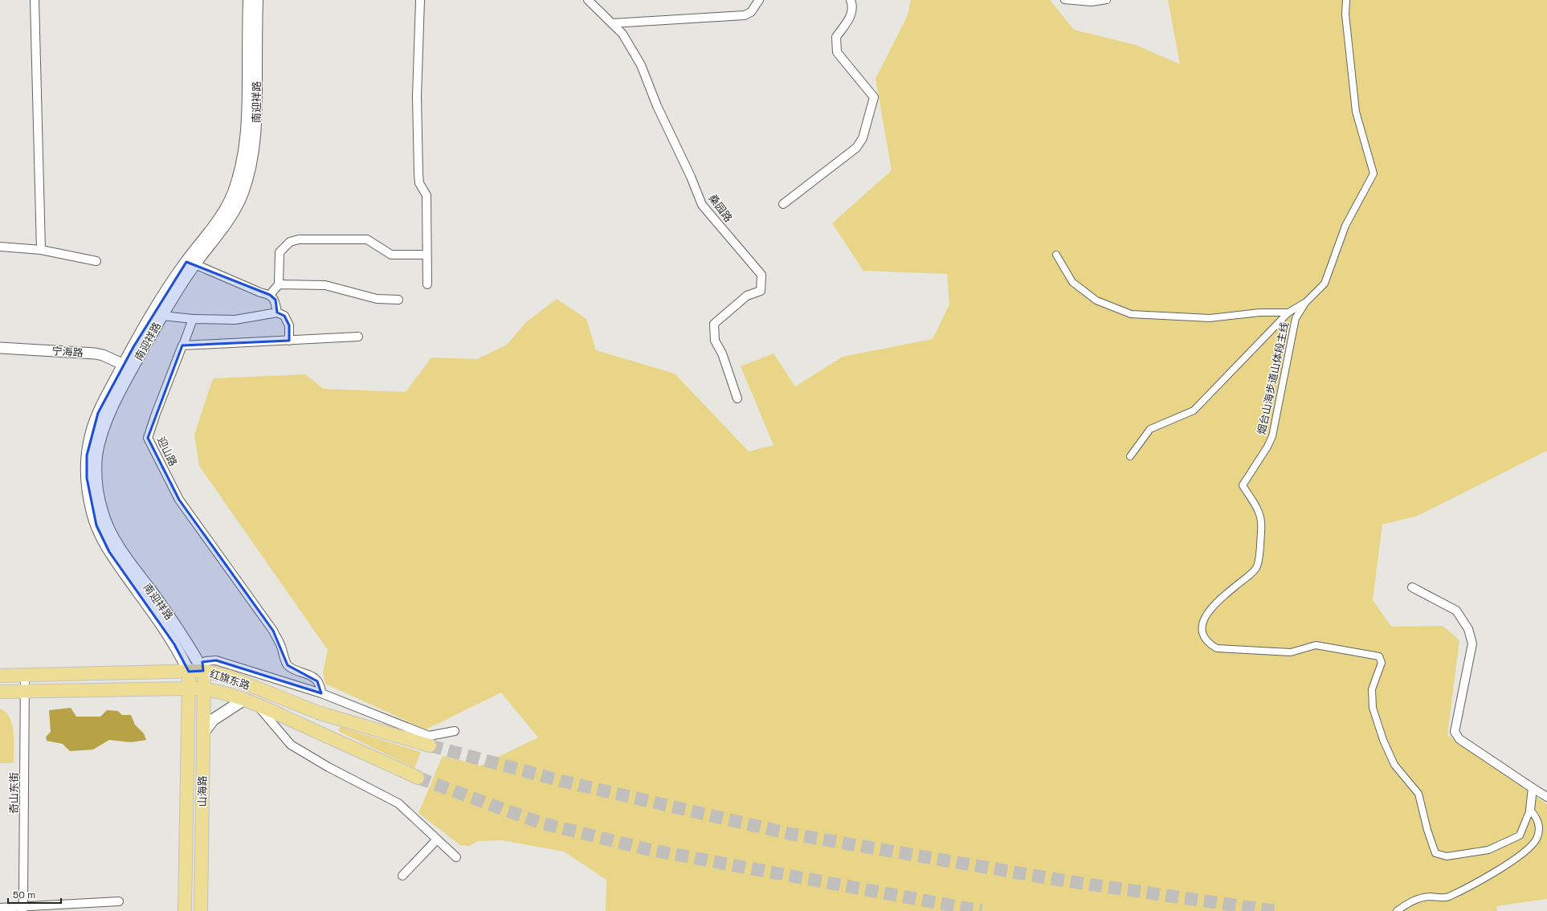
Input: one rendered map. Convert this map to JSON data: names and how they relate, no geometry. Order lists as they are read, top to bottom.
{
  "streets": {
    "main road": ["南迎祥路", "红旗东路", "山海路"],
    "street": [
      "桑园路",
      "宁海路",
      "烟台山海步道山体段主线",
      "迎山路",
      "奇山东街"
    ]
  },
  "crossings": [
    ["南迎祥路", "宁海路"],
    ["南迎祥路", "红旗东路"],
    ["南迎祥路", "山海路"],
    ["红旗东路", "山海路"],
    ["红旗东路", "奇山东街"]
  ],
  "scale_bar": "50 m"
}
